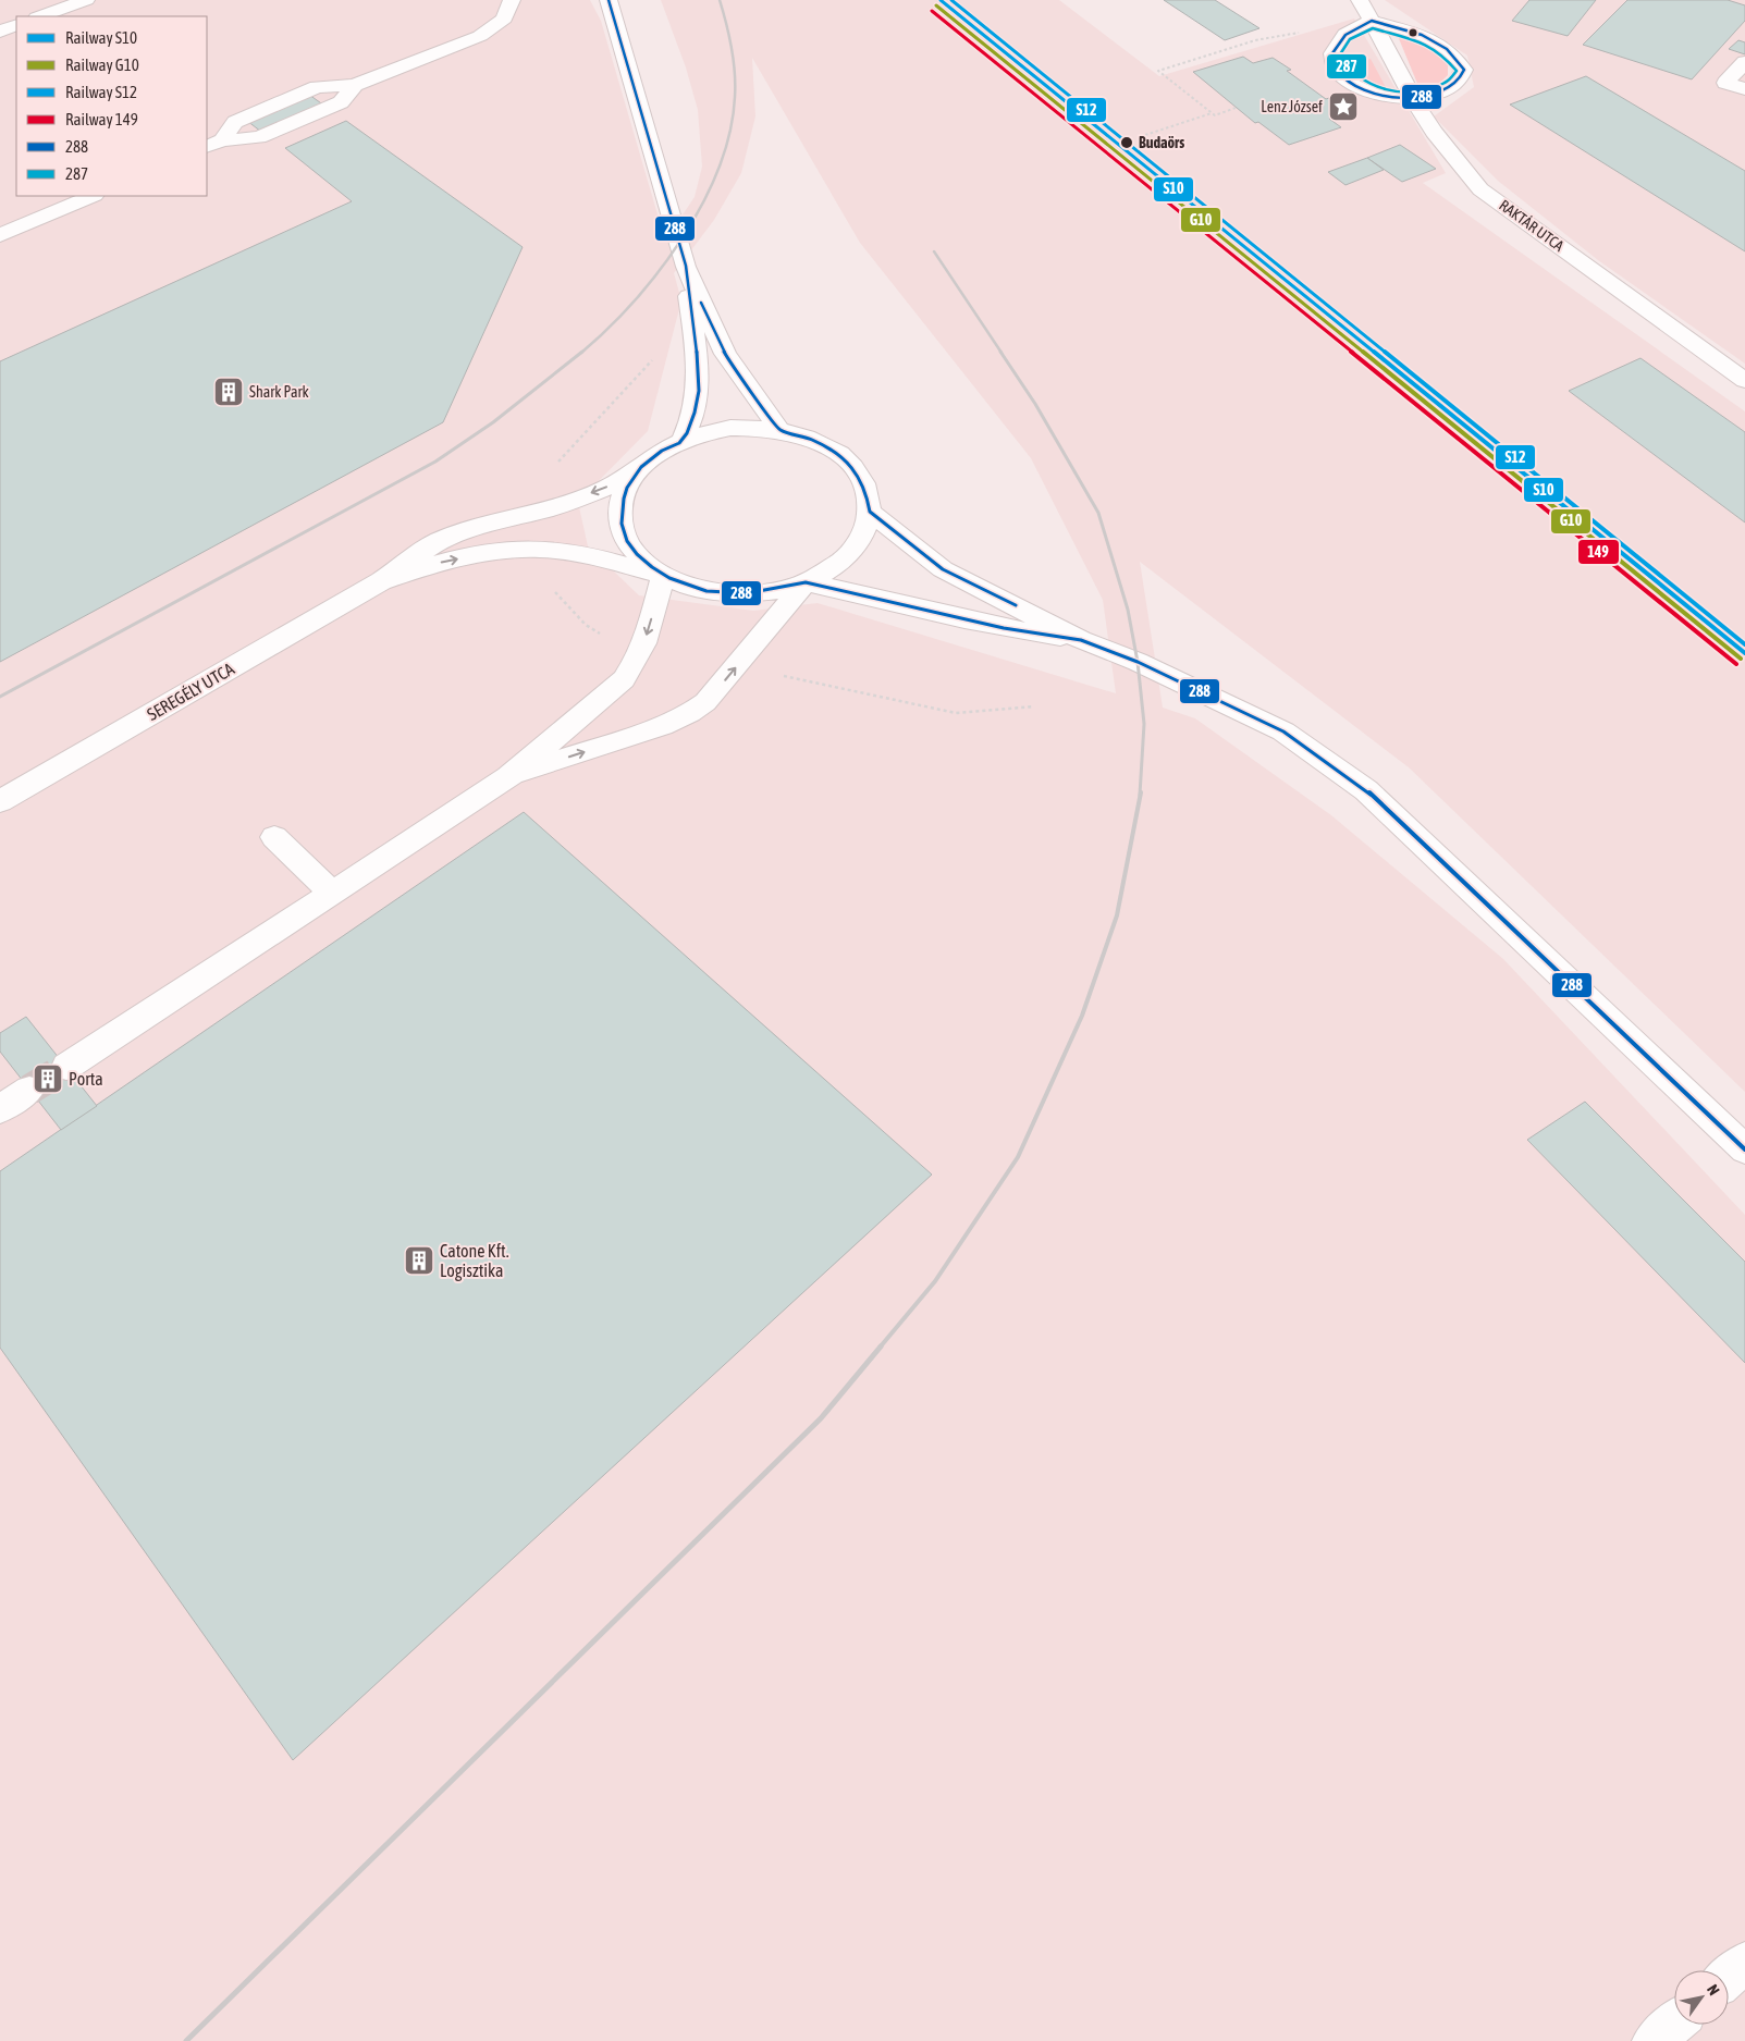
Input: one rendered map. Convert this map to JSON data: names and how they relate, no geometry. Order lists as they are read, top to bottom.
{
  "streets": {
    "street": ["RAKTÁR UTCA", "SEREGÉLY UTCA"]
  },
  "places": {
    "place": ["Lenz József"],
    "other": ["Budaörs"],
    "building": ["Shark Park", "Porta", "Catone Kft. Logisztika"]
  },
  "lines": [
    "rail line S10",
    "rail line S12",
    "transit line 288",
    "rail line G10",
    "rail line 149",
    "transit line 287"
  ],
  "legend": [
    "Railway S10",
    "Railway G10",
    "Railway S12",
    "Railway 149",
    "288",
    "287"
  ],
  "north": "top right"
}
